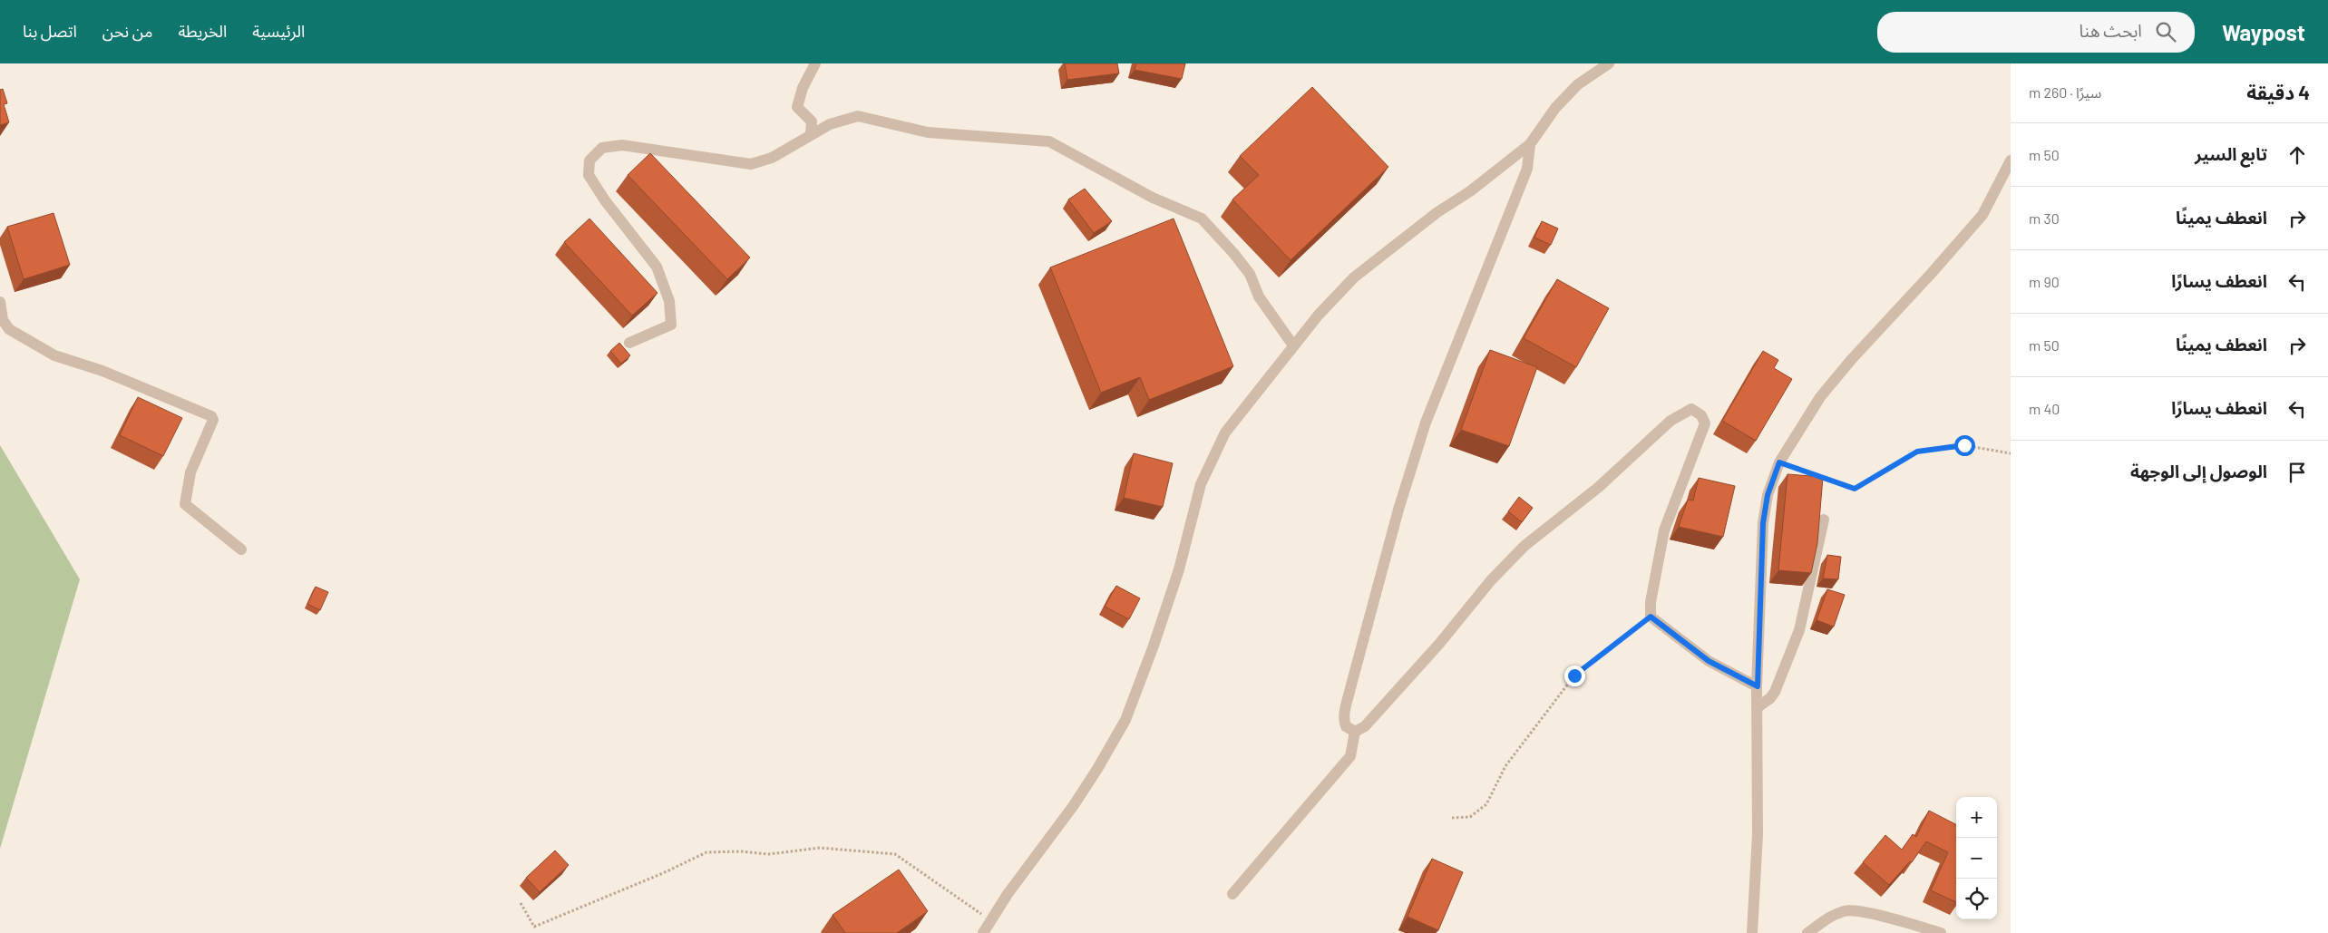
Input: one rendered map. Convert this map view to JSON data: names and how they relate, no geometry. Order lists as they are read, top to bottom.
{
  "page": {
    "header": "Waypost",
    "search": "ابحث هنا",
    "nav": [
      "الرئيسية",
      "الخريطة",
      "من نحن",
      "اتصل بنا"
    ],
    "heading": ["4 دقيقة", "سيرًا · 260 m"],
    "list": [
      ["تابع السير", "50 m"],
      ["انعطف يمينًا", "30 m"],
      ["انعطف يسارًا", "90 m"],
      ["انعطف يمينًا", "50 m"],
      ["انعطف يسارًا", "40 m"],
      "الوصول إلى الوجهة"
    ],
    "map_buttons": ["+", "−"]
  }
}
